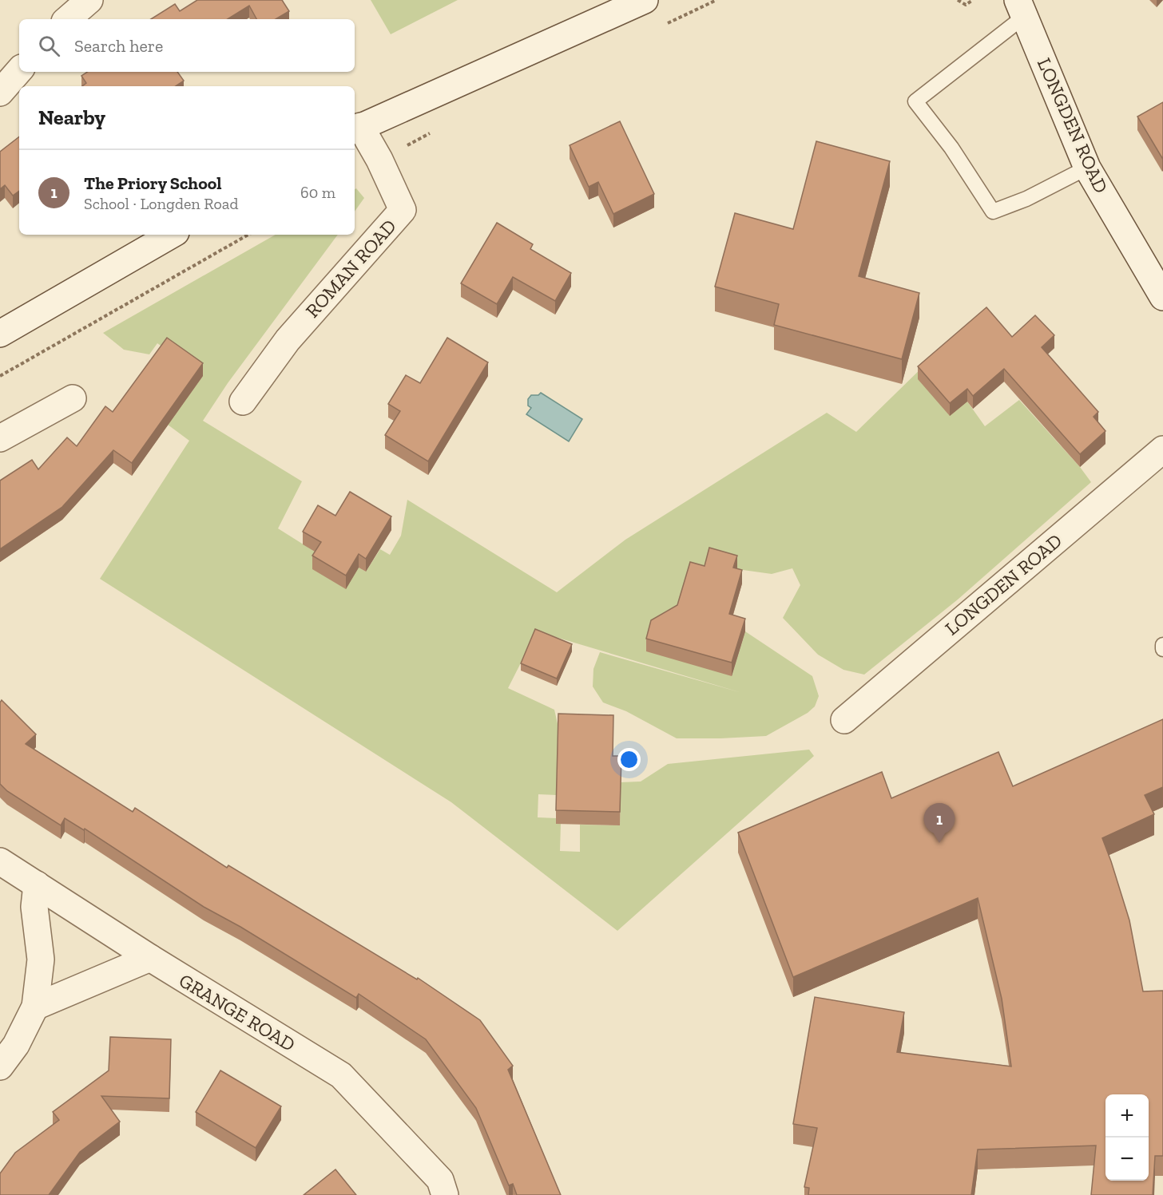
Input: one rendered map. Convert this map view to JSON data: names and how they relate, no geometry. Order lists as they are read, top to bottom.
{
  "streets": {
    "street": ["LONGDEN ROAD", "ROMAN ROAD", "GRANGE ROAD"]
  },
  "page": {
    "search": "Search here",
    "heading": "Nearby",
    "list": [
      {
        "mark": "1",
        "name": "The Priory School",
        "note": "School · Longden Road",
        "value": "60 m"
      }
    ],
    "pins": "1",
    "map_buttons": ["+", "−"]
  }
}
